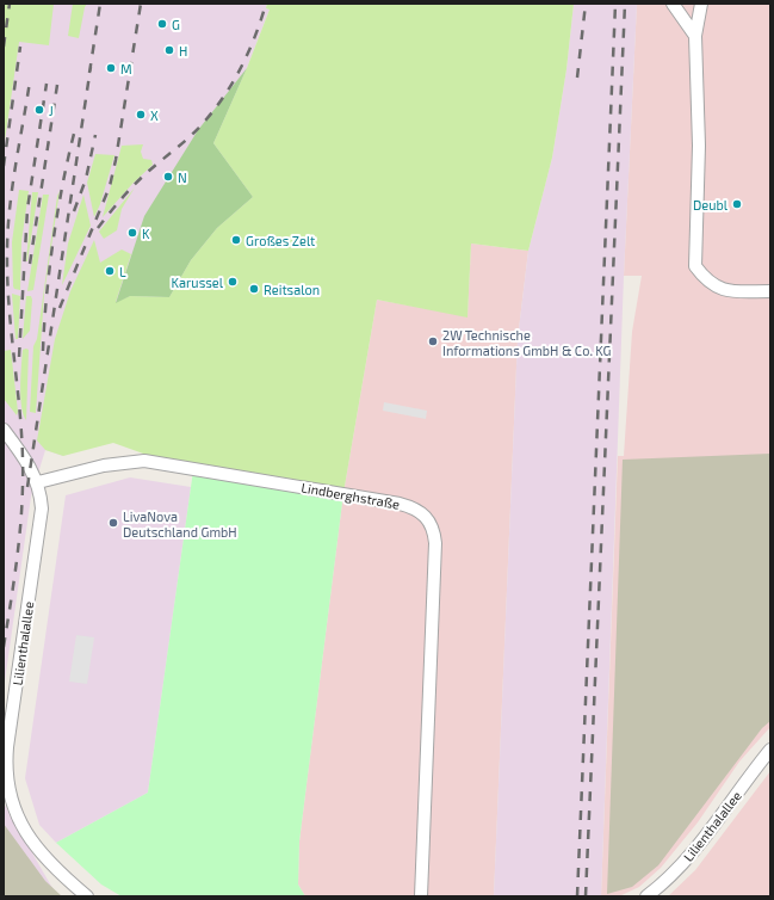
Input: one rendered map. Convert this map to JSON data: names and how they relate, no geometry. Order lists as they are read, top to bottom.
{
  "streets": {
    "street": ["Lindberghstraße", "Lilienthalallee"]
  },
  "crossings": [
    ["Lindberghstraße", "Lilienthalallee"]
  ],
  "places": [
    "G",
    "H",
    "M",
    "J",
    "X",
    "N",
    "Deubl",
    "K",
    "Großes Zelt",
    "L",
    "Karussel",
    "Reitsalon",
    "2W Technische Informations GmbH & Co. KG",
    "LivaNova Deutschland GmbH"
  ]
}
